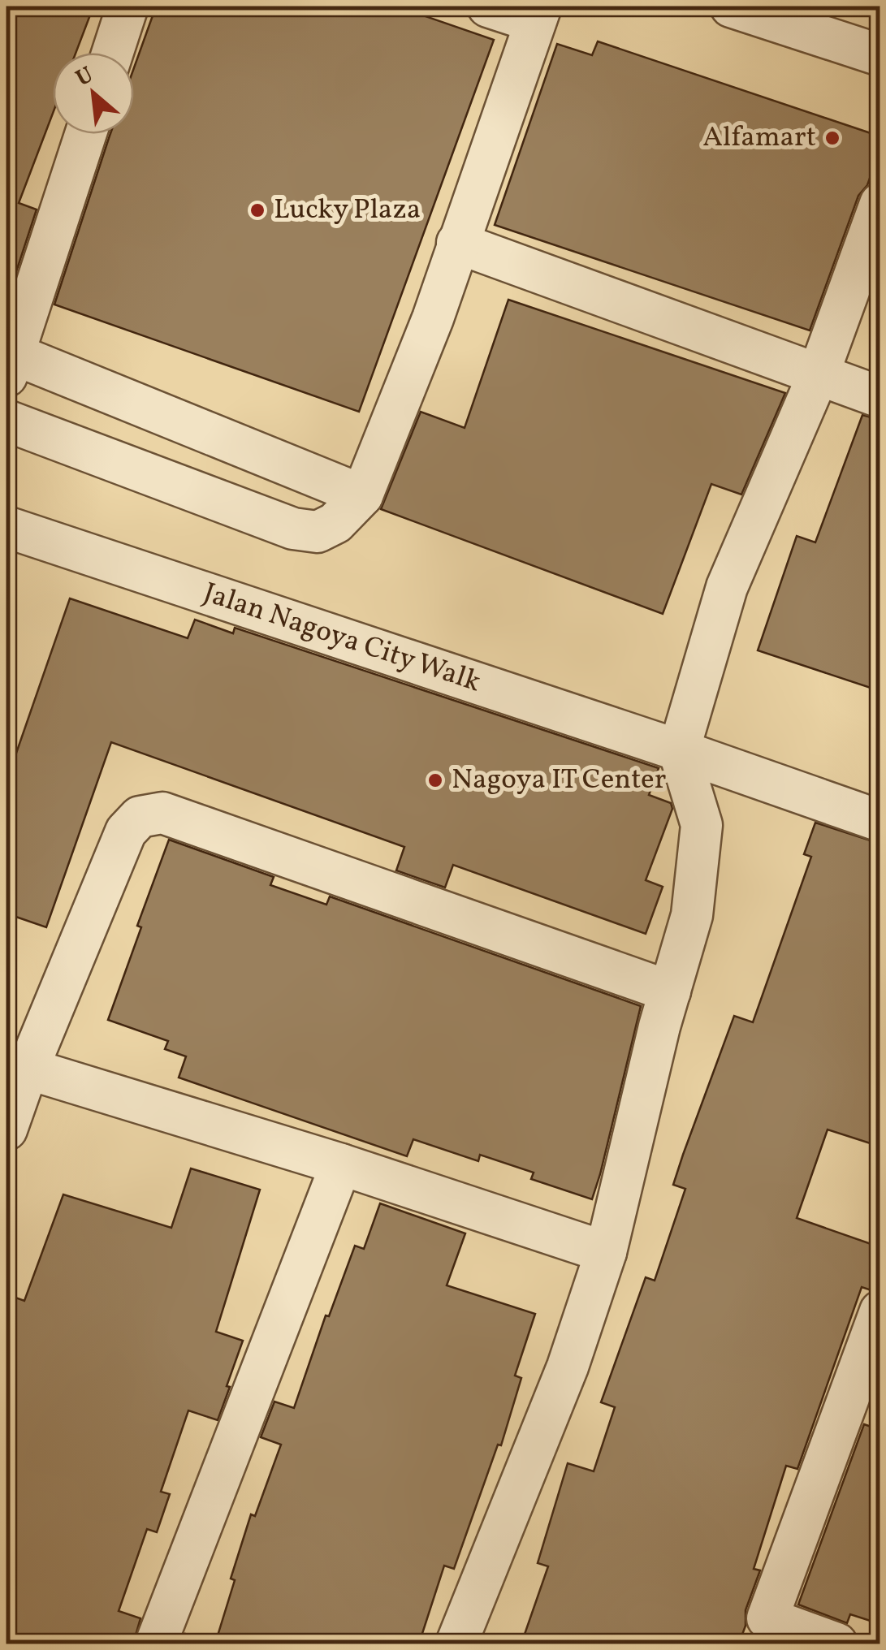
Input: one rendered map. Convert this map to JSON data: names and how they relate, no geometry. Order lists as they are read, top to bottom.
{
  "streets": {
    "street": ["Jalan Nagoya City Walk"]
  },
  "places": ["Alfamart", "Lucky Plaza", "Nagoya IT Center"],
  "north": "top left"
}
